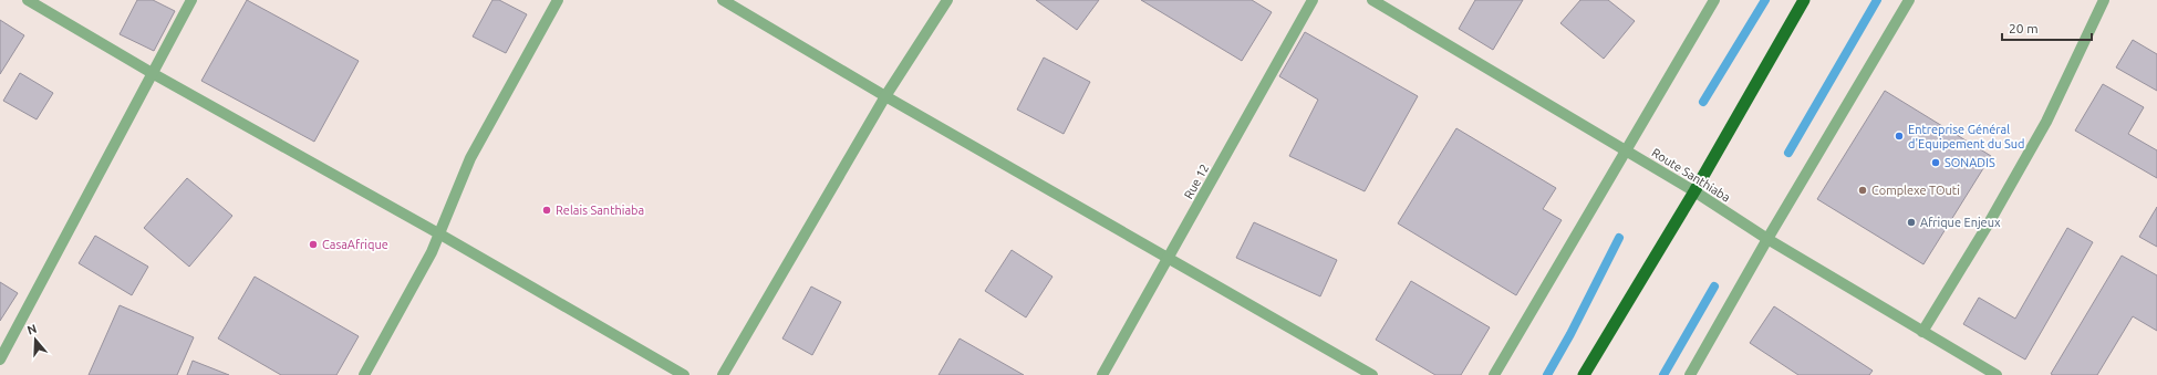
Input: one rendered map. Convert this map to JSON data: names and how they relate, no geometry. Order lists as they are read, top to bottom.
{
  "streets": {
    "street": ["Route Santhiaba", "Rue 12"]
  },
  "places": [
    "Entreprise Général d'Equipement du Sud",
    "SONADIS",
    "Complexe TOuti",
    "Relais Santhiaba",
    "Afrique Enjeux",
    "CasaAfrique"
  ],
  "scale_bar": "20 m",
  "north": "top"
}
